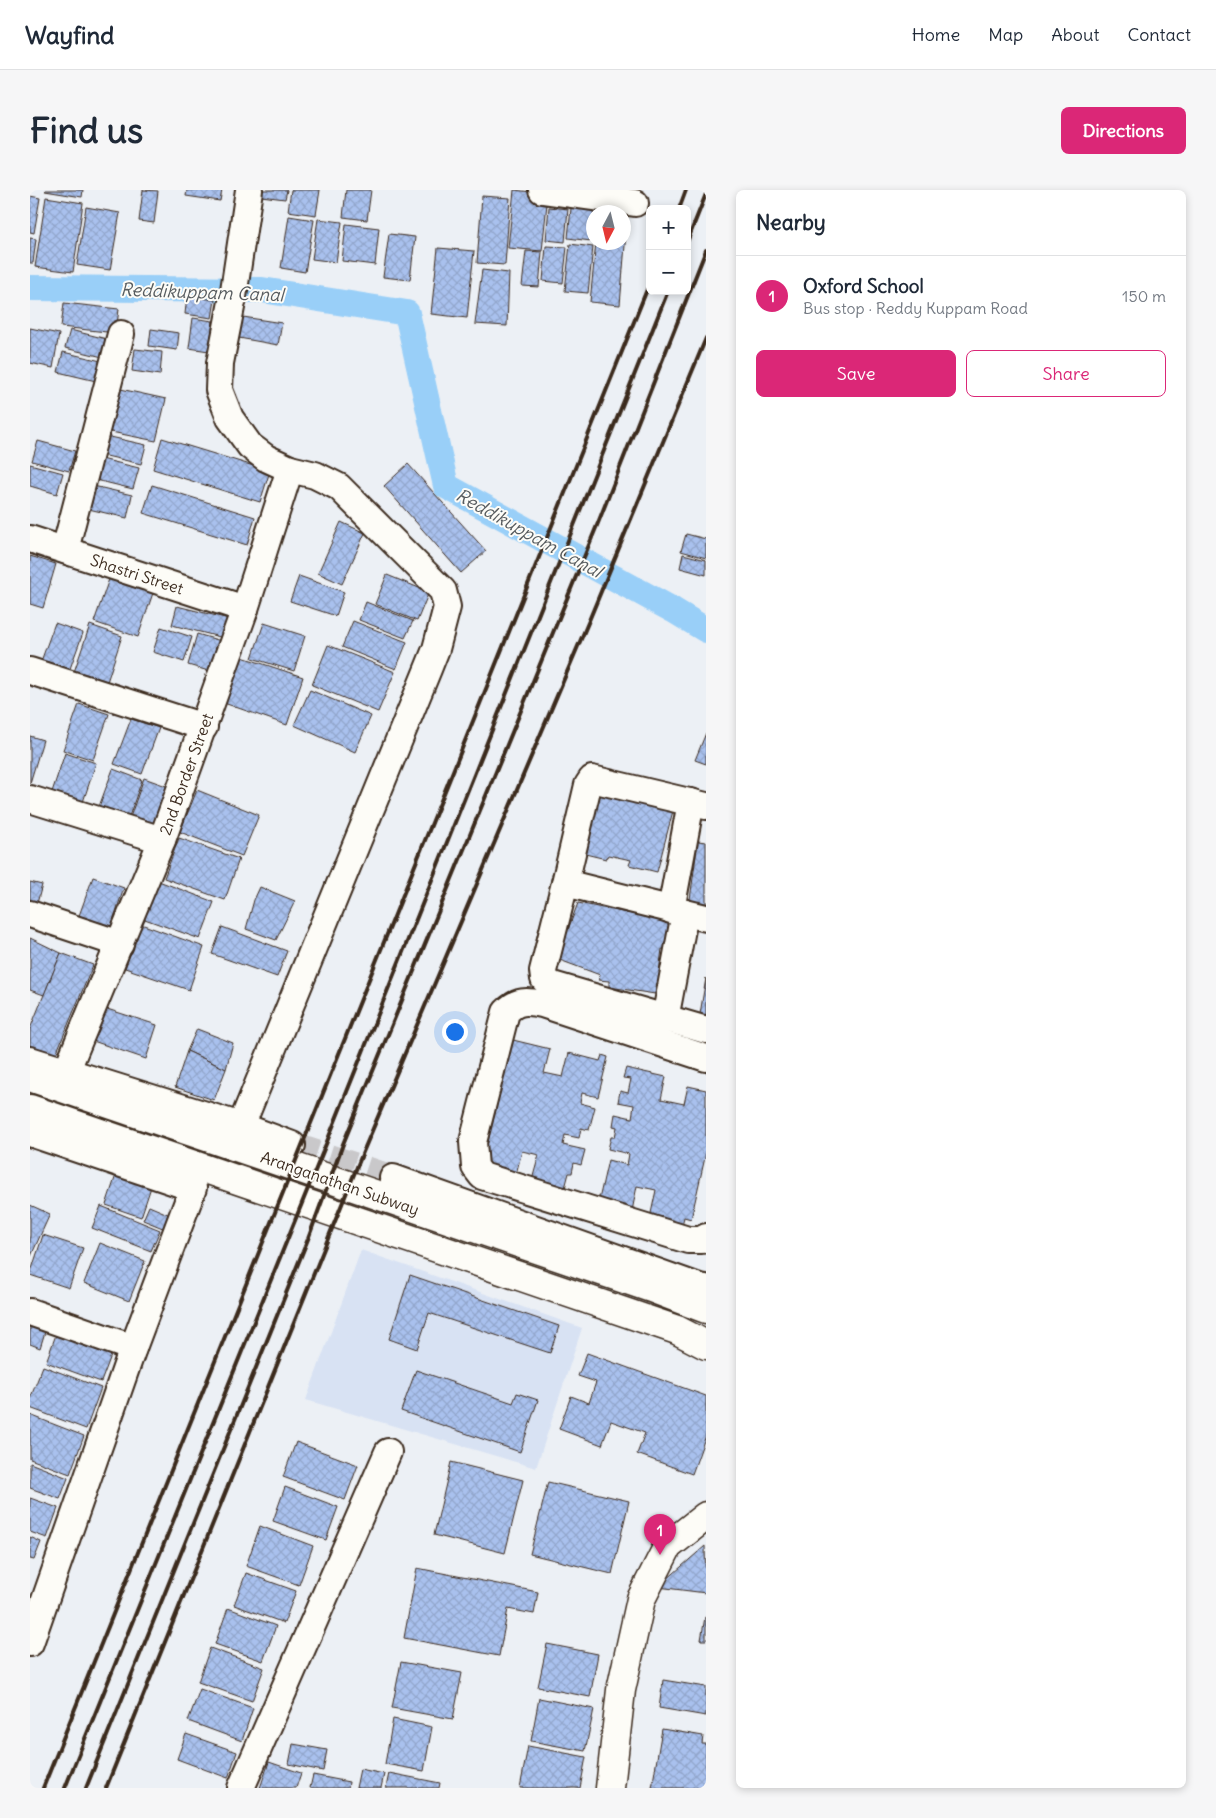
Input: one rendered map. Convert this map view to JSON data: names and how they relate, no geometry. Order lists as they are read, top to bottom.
{
  "streets": {
    "main road": ["Aranganathan Subway"],
    "street": ["Shastri Street", "2nd Border Street"]
  },
  "crossings": [
    ["Shastri Street", "2nd Border Street"]
  ],
  "water": ["Reddikuppam Canal"],
  "north": "bottom",
  "page": {
    "header": "Wayfind",
    "nav": [
      "Home",
      "Map",
      "About",
      "Contact"
    ],
    "buttons": [
      "Directions",
      ["Save", "Share"]
    ],
    "title": "Find us",
    "heading": "Nearby",
    "map_buttons": ["+", "−"],
    "list": [
      {
        "mark": "1",
        "name": "Oxford School",
        "note": "Bus stop · Reddy Kuppam Road",
        "value": "150 m"
      }
    ],
    "pins": "1"
  }
}
